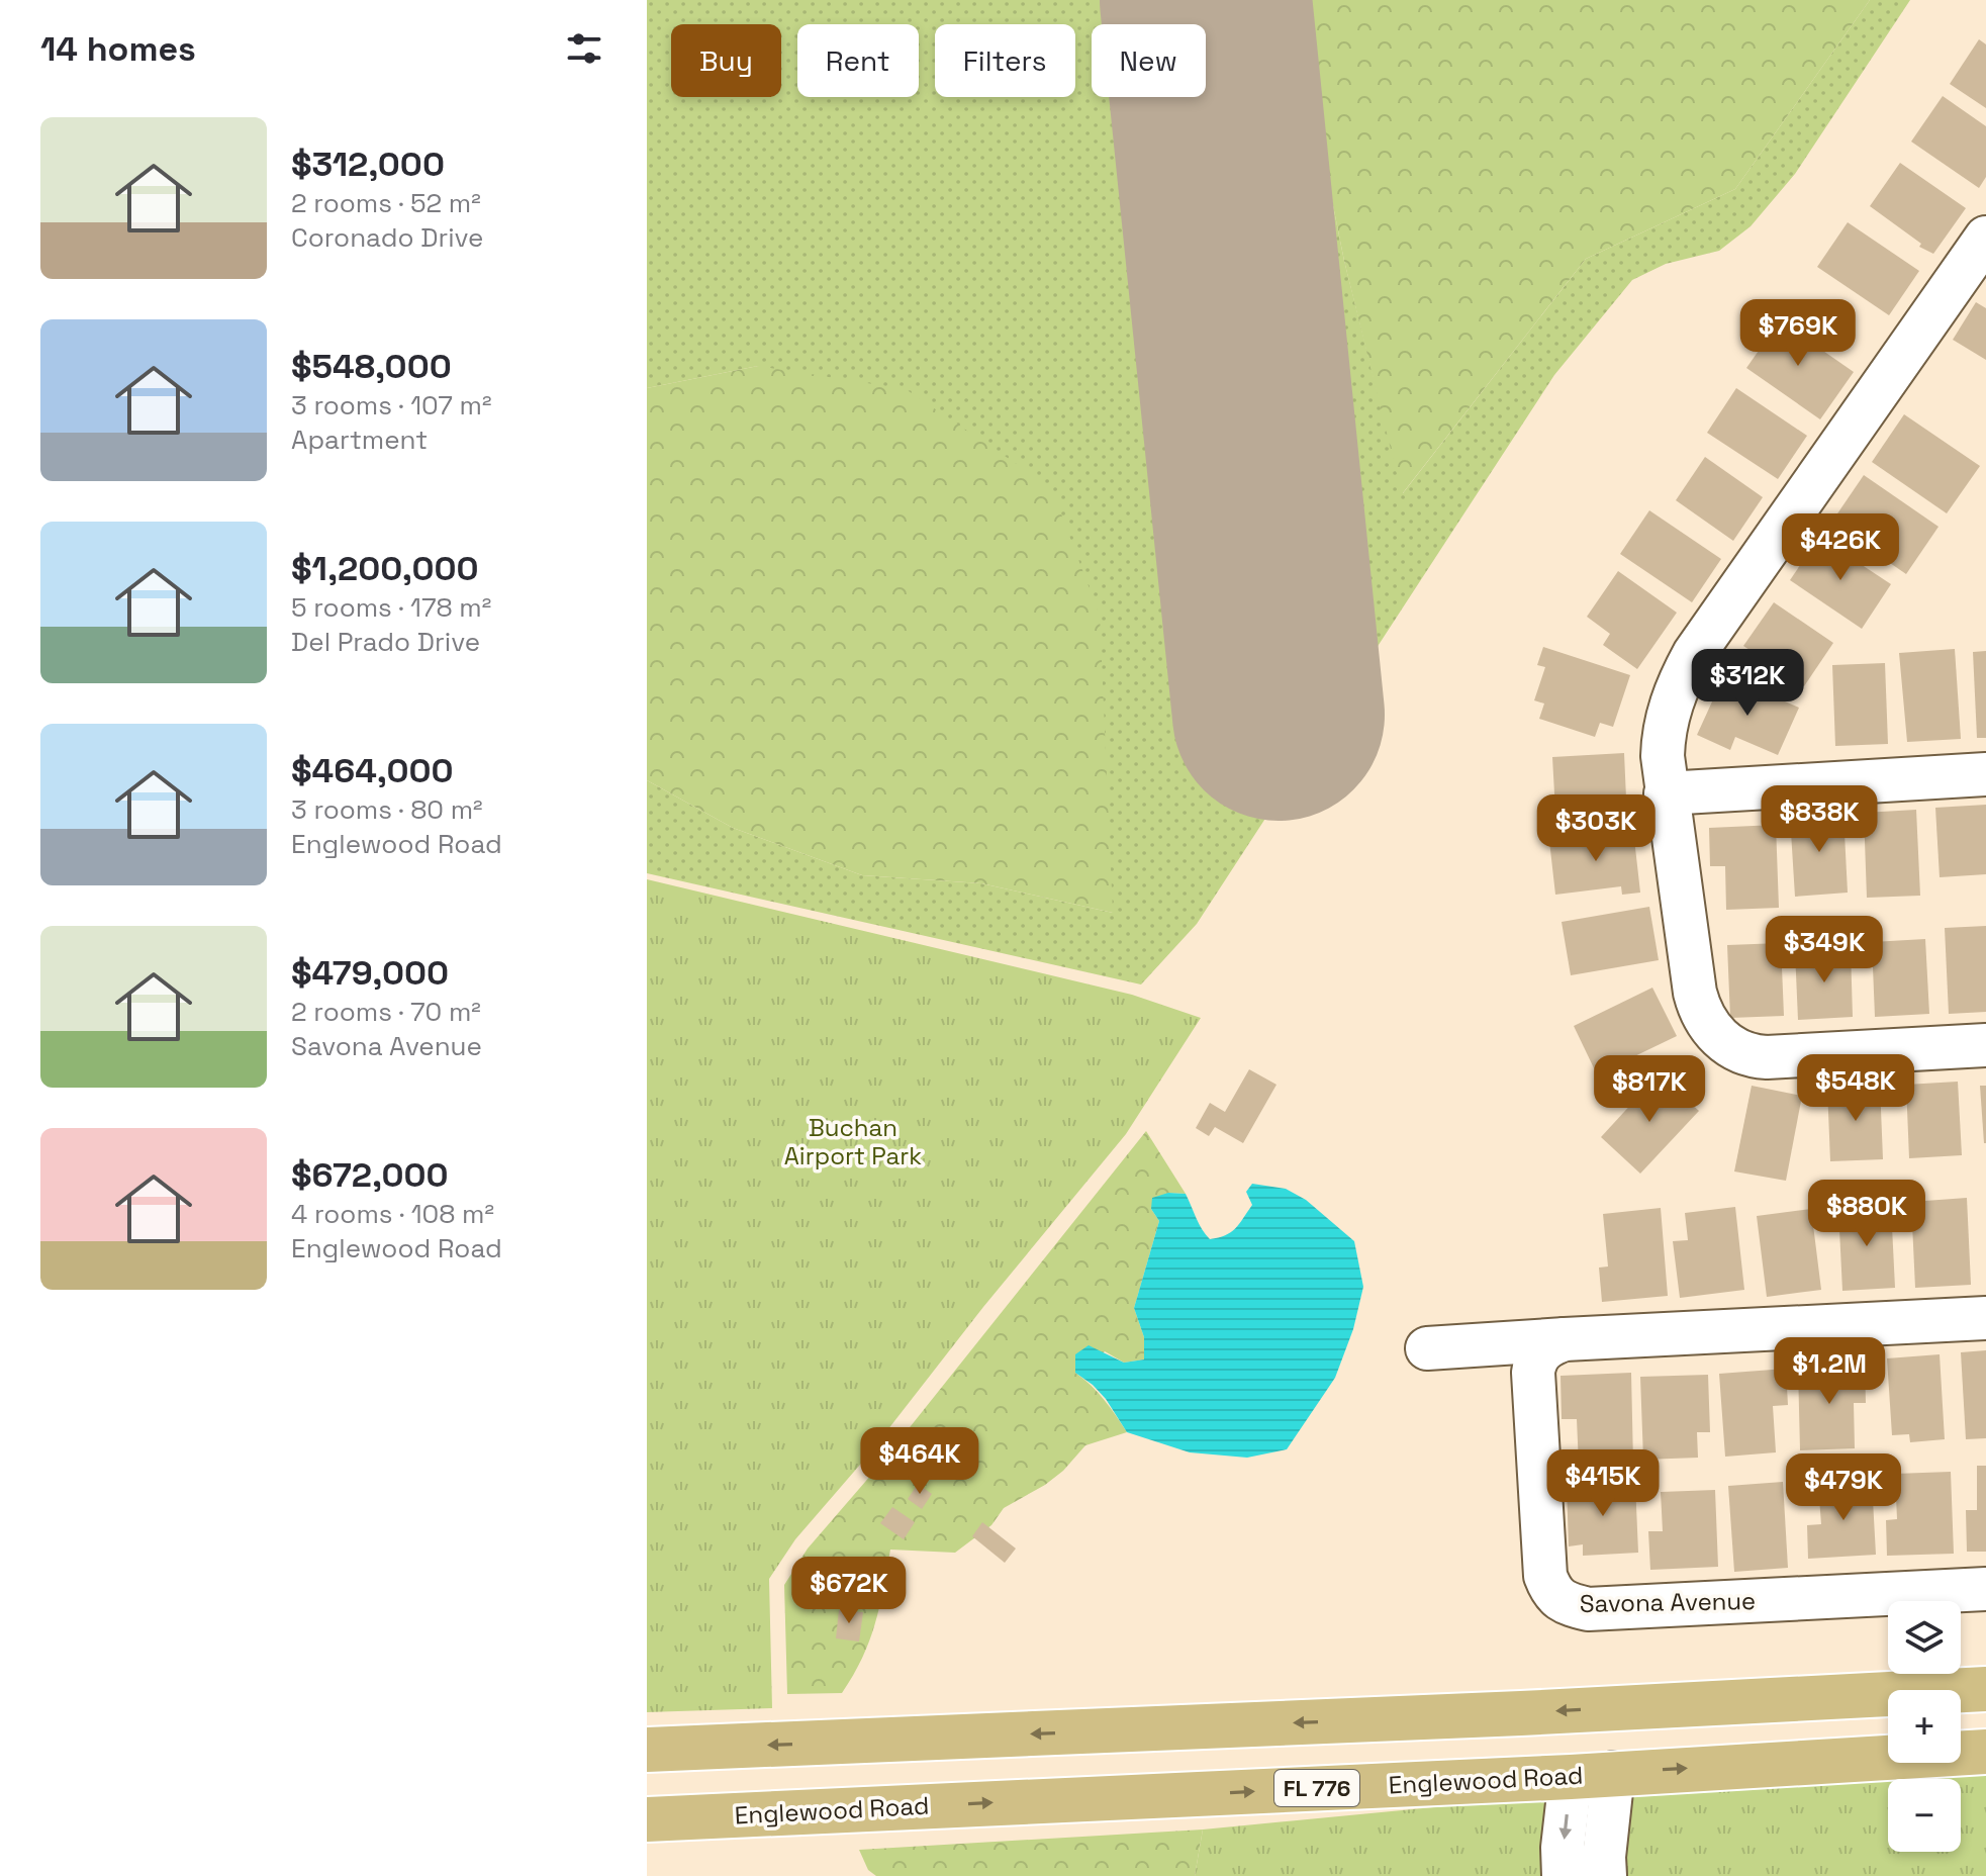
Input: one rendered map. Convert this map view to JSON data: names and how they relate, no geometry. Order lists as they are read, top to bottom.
{
  "streets": {
    "main road": ["Englewood Road", "FL 776"],
    "street": ["Savona Avenue"]
  },
  "parks": ["Buchan Airport Park"],
  "page": {
    "heading": "14 homes",
    "chip": [
      "Buy",
      "Rent",
      "Filters",
      "New"
    ],
    "list": [
      {
        "name": "$312,000",
        "note": "2 rooms · 52 m² · Coronado Drive"
      },
      {
        "name": "$548,000",
        "note": "3 rooms · 107 m² · Apartment"
      },
      {
        "name": "$1,200,000",
        "note": "5 rooms · 178 m² · Del Prado Drive"
      },
      {
        "name": "$464,000",
        "note": "3 rooms · 80 m² · Englewood Road"
      },
      {
        "name": "$479,000",
        "note": "2 rooms · 70 m² · Savona Avenue"
      },
      {
        "name": "$672,000",
        "note": "4 rooms · 108 m² · Englewood Road"
      }
    ],
    "price": [
      "$769K",
      "$426K",
      "$312K",
      "$838K",
      "$303K",
      "$349K",
      "$548K",
      "$817K",
      "$880K",
      "$1.2M",
      "$464K",
      "$415K",
      "$479K",
      "$672K"
    ],
    "map_buttons": ["+", "−"]
  }
}
